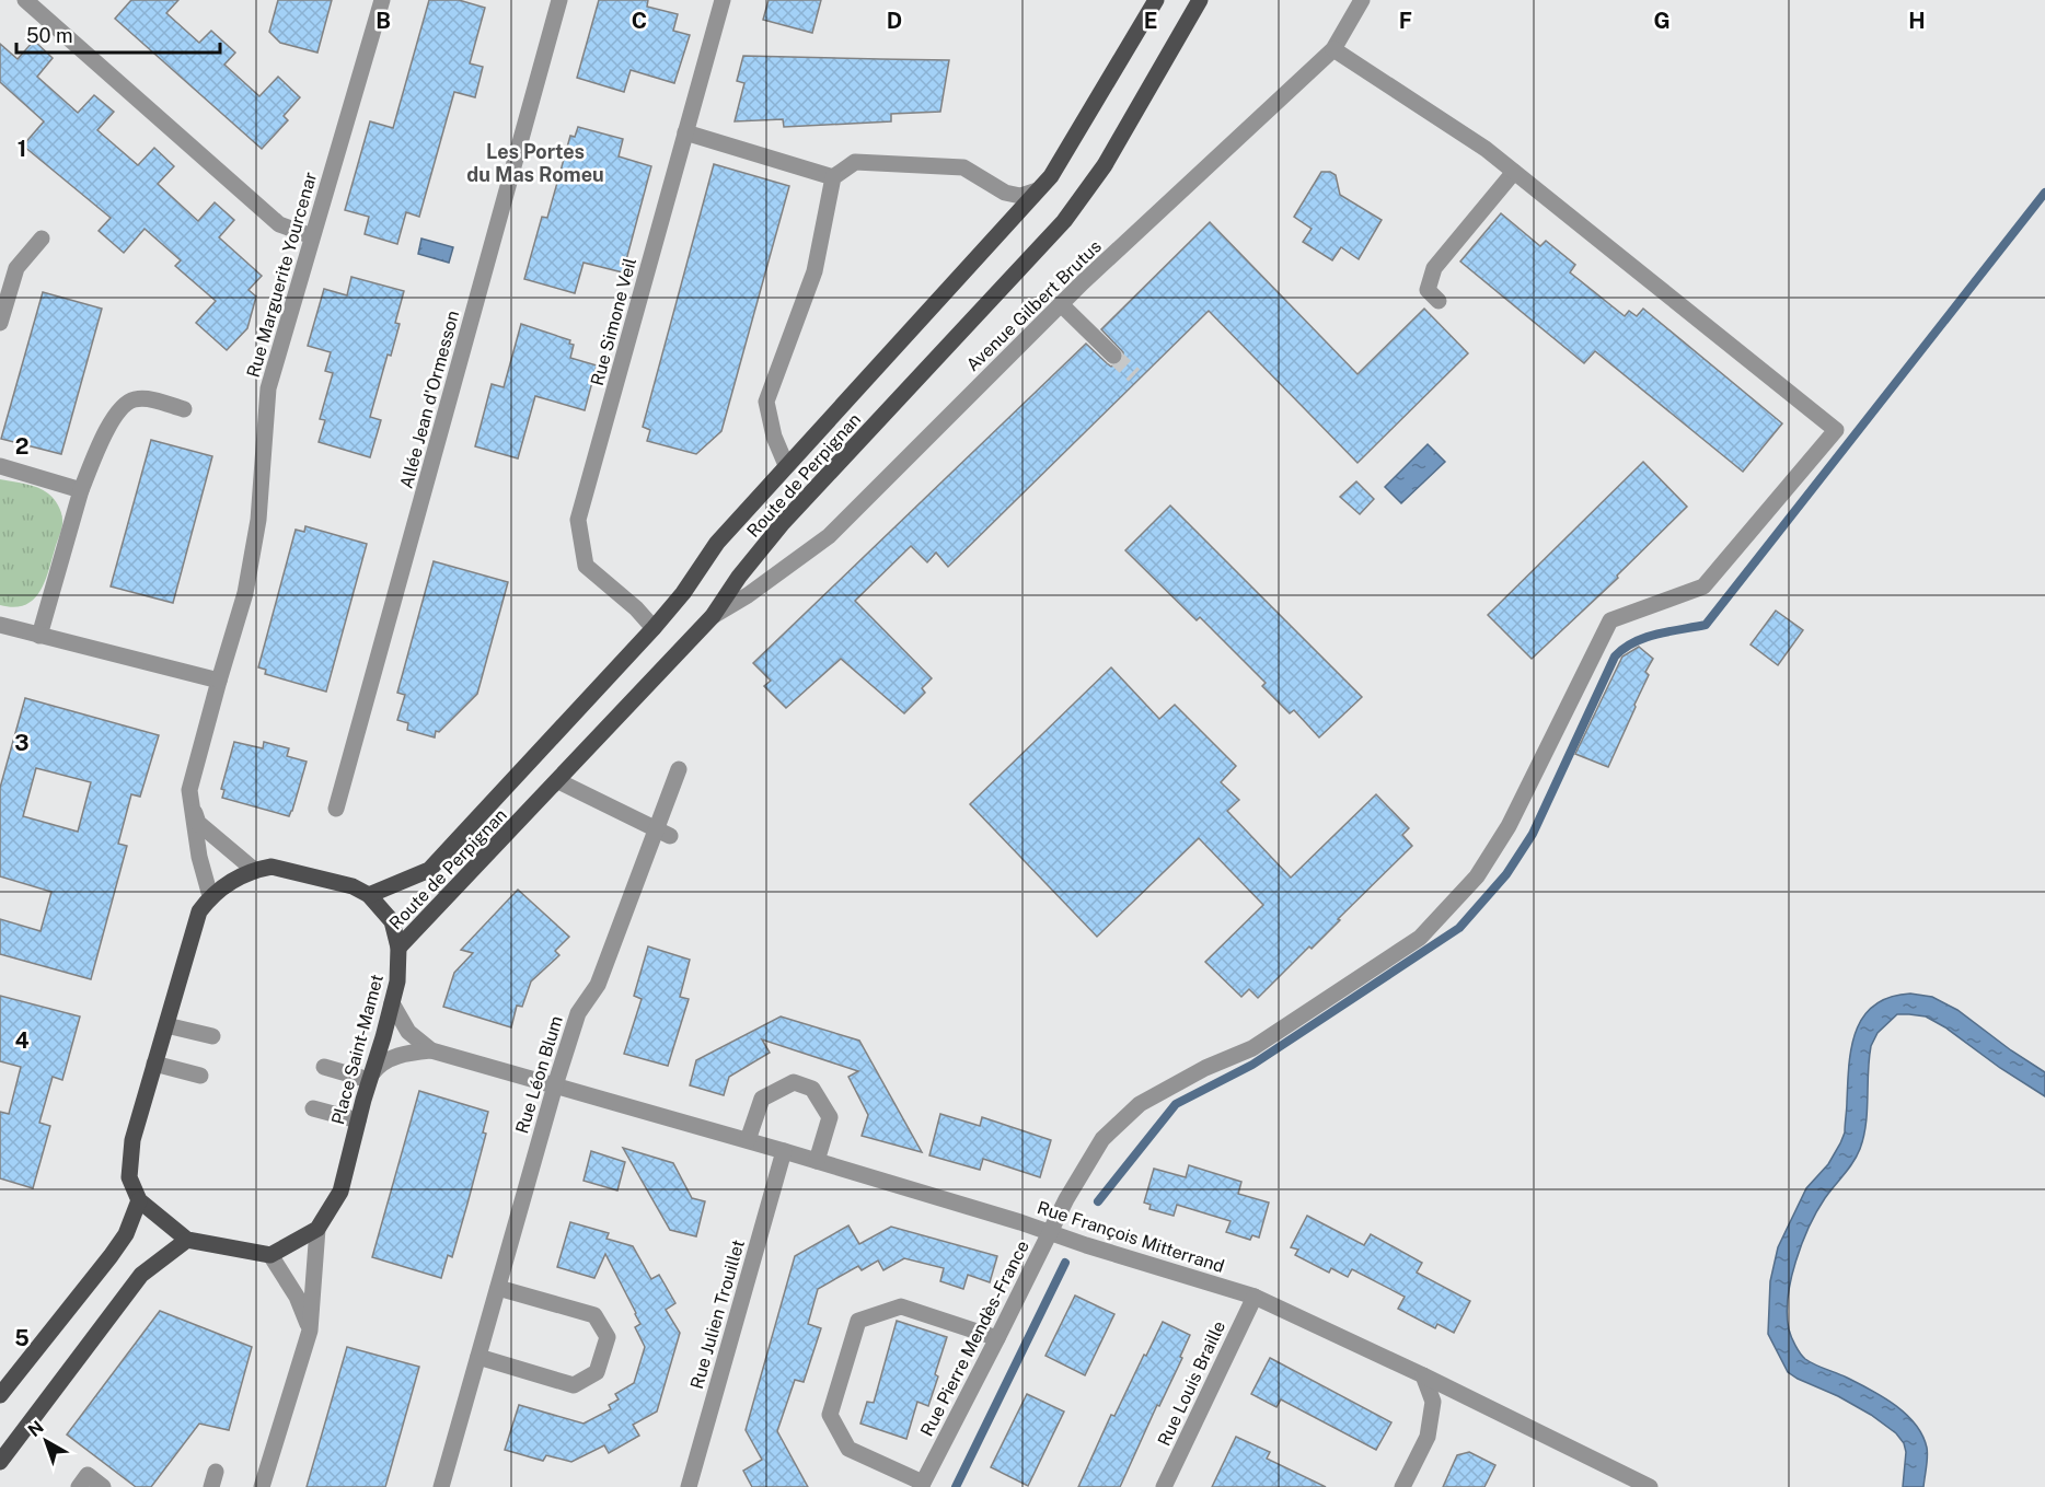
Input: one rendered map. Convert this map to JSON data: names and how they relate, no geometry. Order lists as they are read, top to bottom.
{
  "streets": {
    "main road": ["Route de Perpignan", "Place Saint-Mamet"],
    "street": [
      "Rue Marguerite Yourcenar",
      "Avenue Gilbert Brutus",
      "Rue Simone Veil",
      "Allée Jean d'Ormesson",
      "Rue Léon Blum",
      "Rue François Mitterrand",
      "Rue Julien Trouillet",
      "Rue Pierre Mendès-France",
      "Rue Louis Braille"
    ]
  },
  "crossings": [
    ["Avenue Gilbert Brutus", "Route de Perpignan"],
    ["Rue Simone Veil", "Route de Perpignan"],
    ["Route de Perpignan", "Place Saint-Mamet"],
    ["Place Saint-Mamet", "Rue François Mitterrand"],
    ["Rue Léon Blum", "Rue François Mitterrand"],
    ["Rue François Mitterrand", "Rue Julien Trouillet"],
    ["Rue François Mitterrand", "Rue Pierre Mendès-France"],
    ["Rue François Mitterrand", "Rue Louis Braille"]
  ],
  "districts": ["Les Portes du Mas Romeu"],
  "scale_bar": "50 m",
  "north": "top left",
  "grid": {
    "columns": [
      "B",
      "C",
      "D",
      "E",
      "F",
      "G",
      "H"
    ],
    "rows": [
      "1",
      "2",
      "3",
      "4",
      "5"
    ]
  }
}
